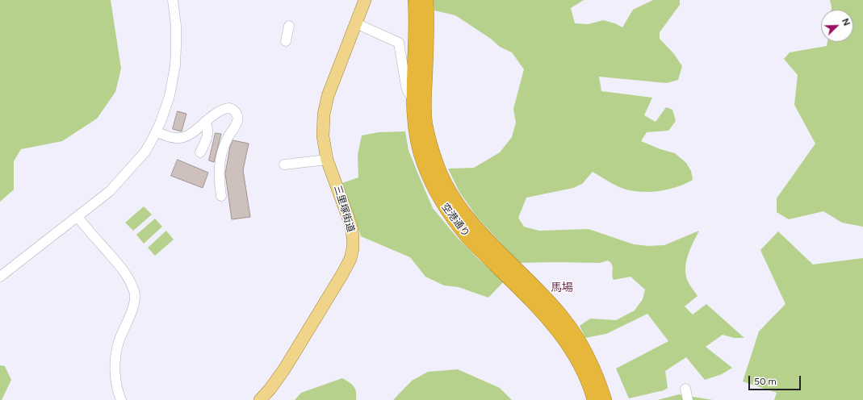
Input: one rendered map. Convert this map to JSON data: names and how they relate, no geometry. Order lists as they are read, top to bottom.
{
  "streets": {
    "highway": ["空港通り"],
    "main road": ["三里塚街道"]
  },
  "districts": ["馬場"],
  "scale_bar": "50 m",
  "north": "top right"
}
